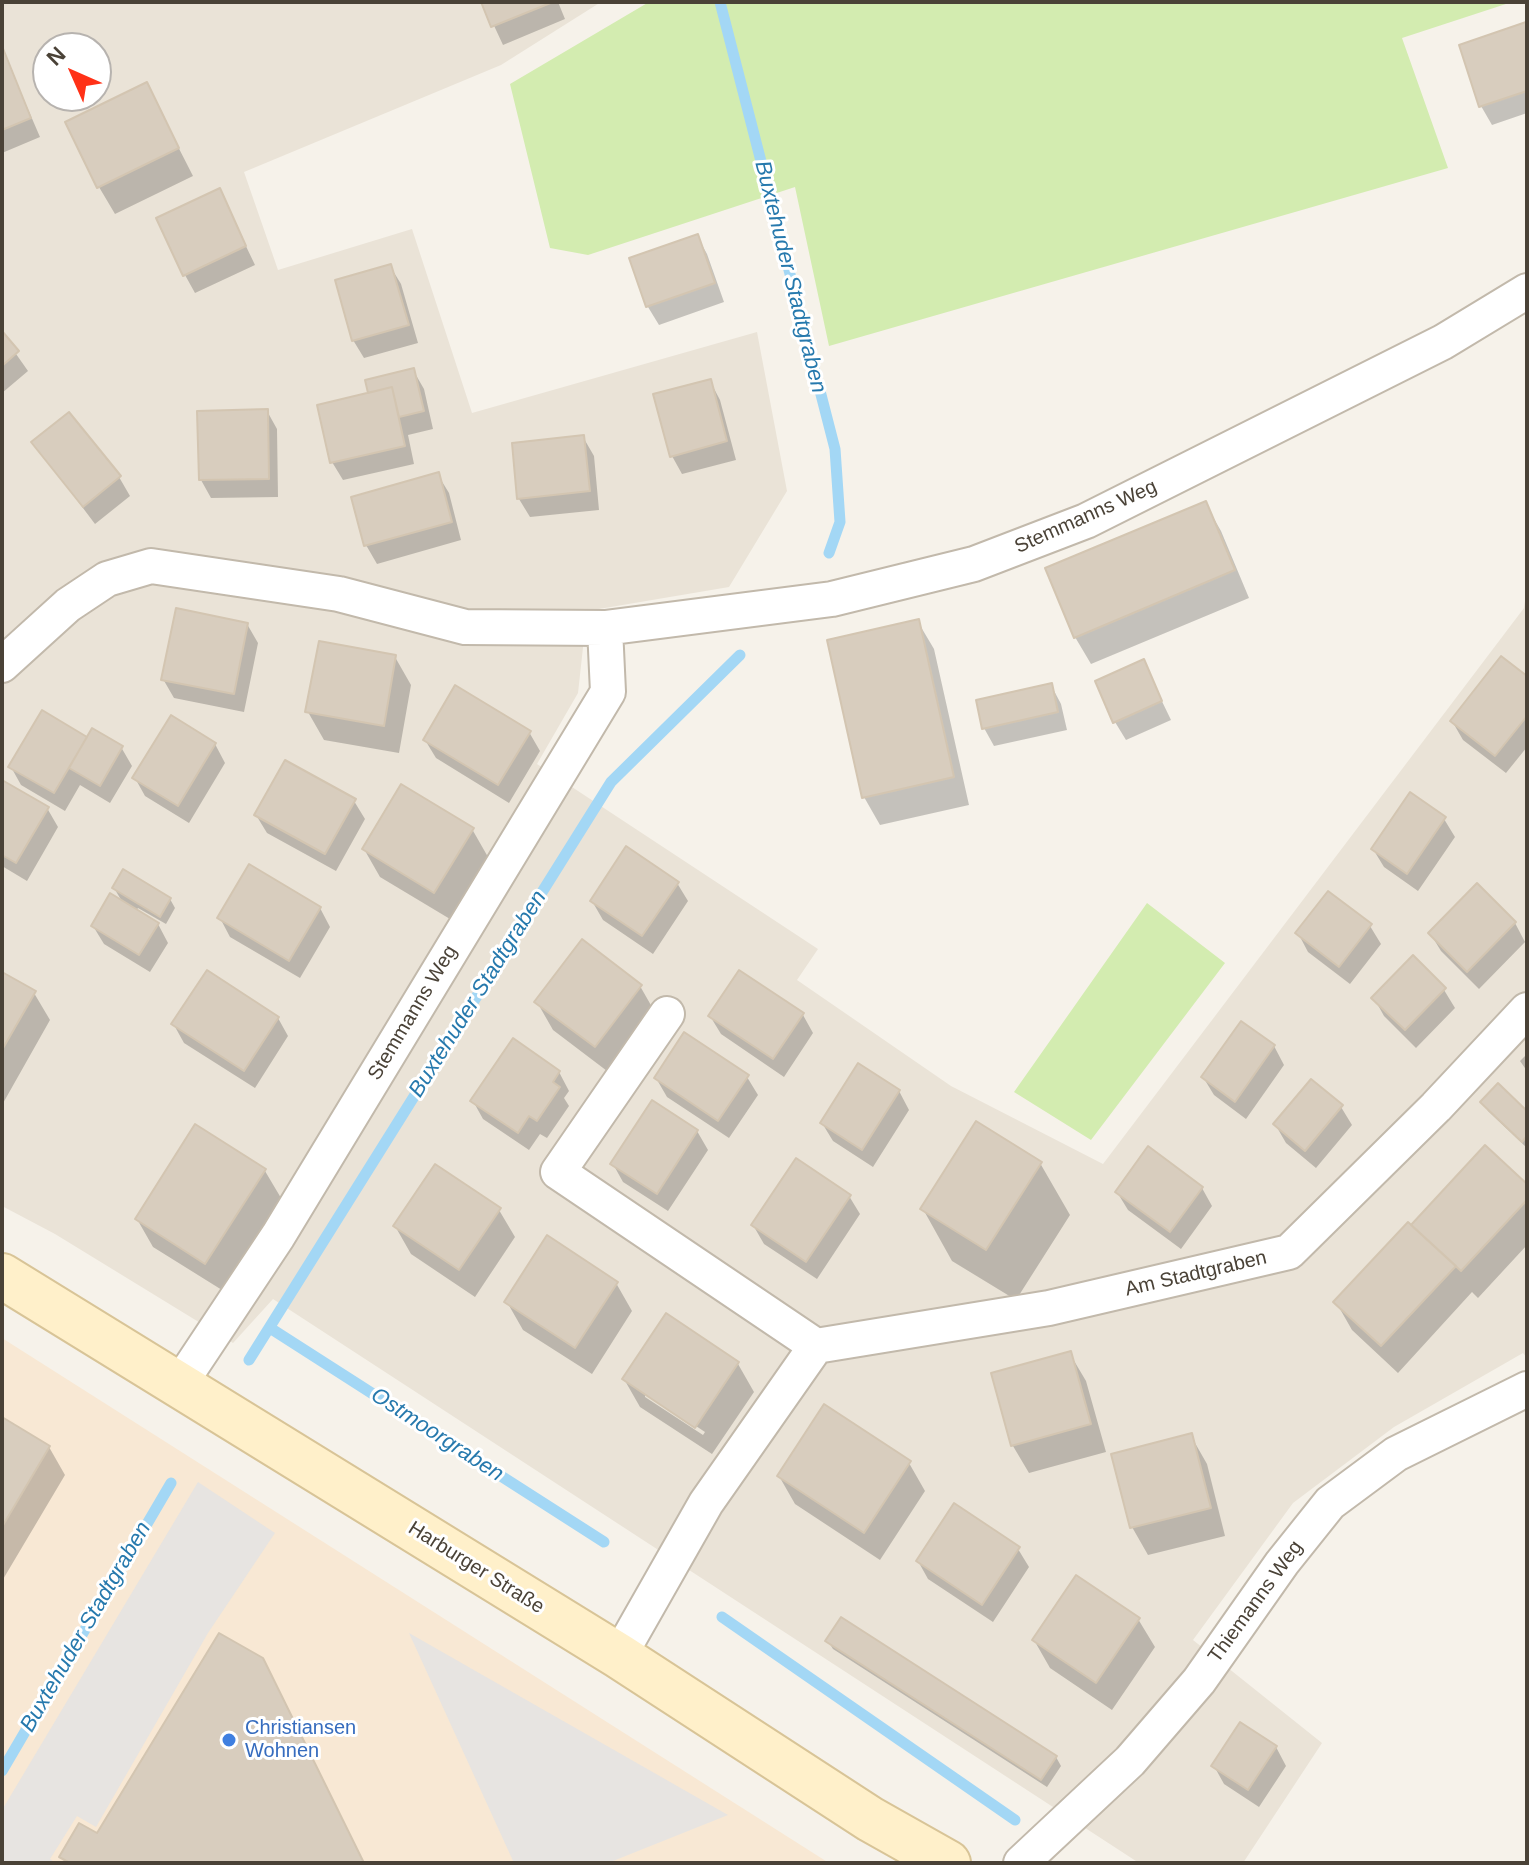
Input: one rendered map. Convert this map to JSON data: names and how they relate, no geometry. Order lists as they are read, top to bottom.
{
  "streets": {
    "street": [
      "Stemmanns Weg",
      "Am Stadtgraben",
      "Harburger Straße",
      "Thiemanns Weg"
    ]
  },
  "crossings": [
    ["Stemmanns Weg", "Harburger Straße"]
  ],
  "water": ["Buxtehuder Stadtgraben", "Ostmoorgraben"],
  "places": ["Christiansen Wohnen"],
  "north": "top left"
}
